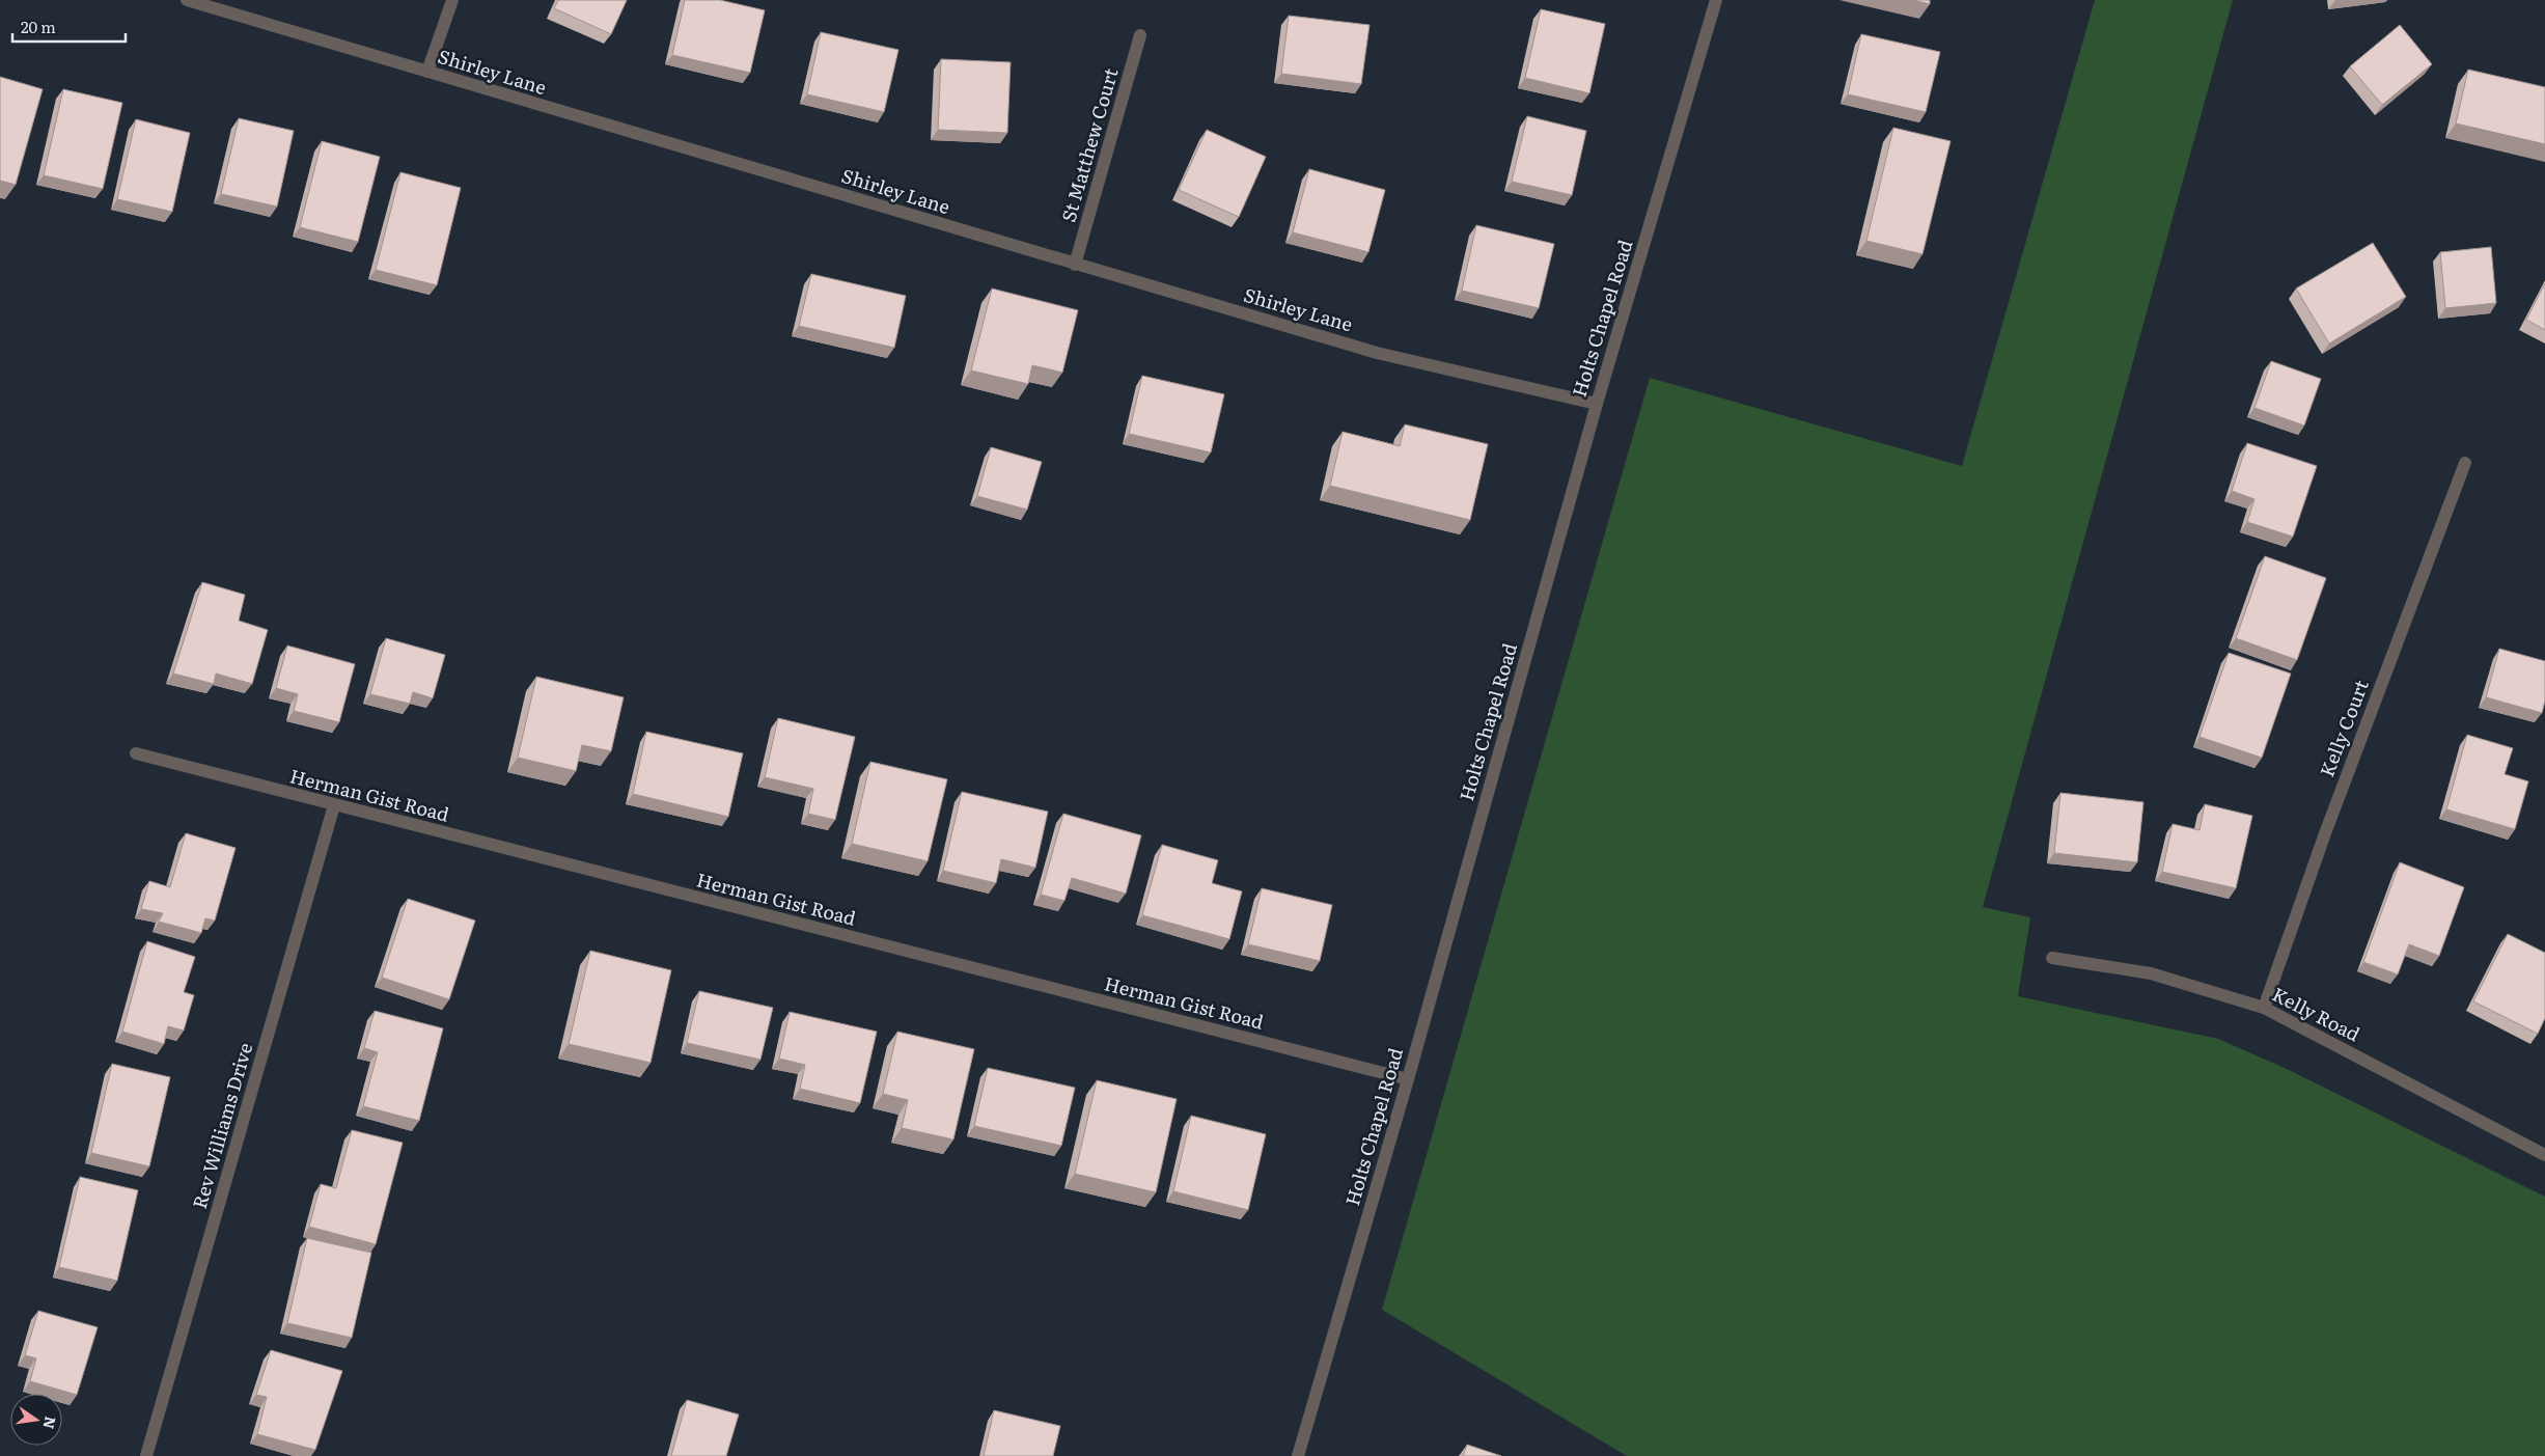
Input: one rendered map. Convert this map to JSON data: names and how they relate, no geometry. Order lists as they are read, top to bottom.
{
  "streets": {
    "street": [
      "Shirley Lane",
      "St Matthew Court",
      "Holts Chapel Road",
      "Kelly Court",
      "Herman Gist Road",
      "Kelly Road",
      "Rev Williams Drive"
    ]
  },
  "crossings": [
    ["Shirley Lane", "St Matthew Court"],
    ["Shirley Lane", "Holts Chapel Road"],
    ["Holts Chapel Road", "Herman Gist Road"],
    ["Kelly Court", "Kelly Road"],
    ["Herman Gist Road", "Rev Williams Drive"]
  ],
  "scale_bar": "20 m",
  "north": "right"
}
